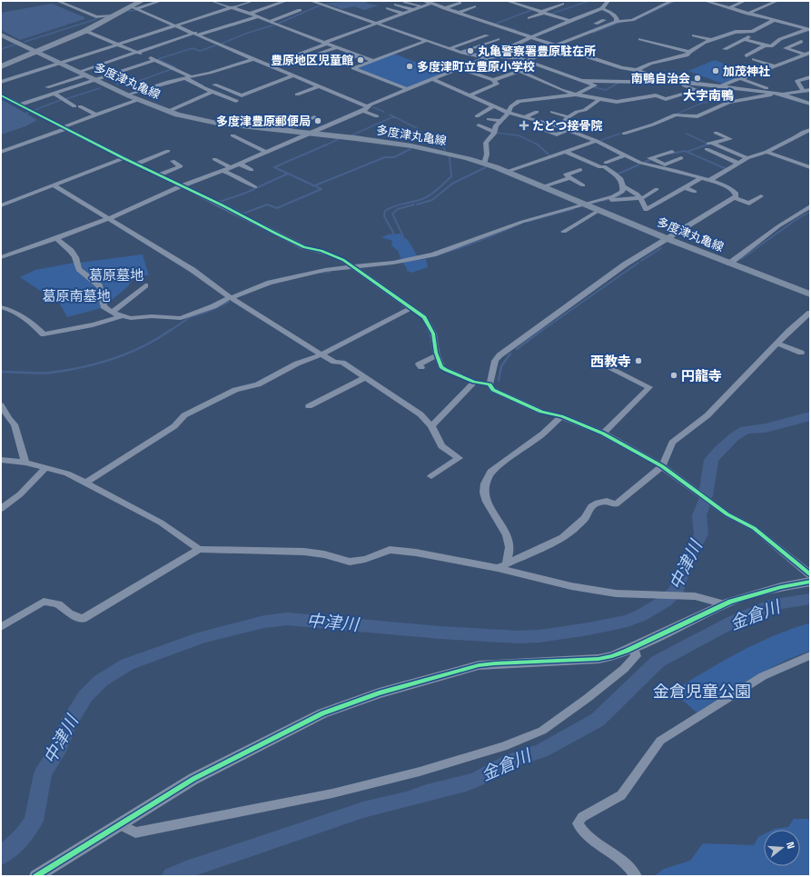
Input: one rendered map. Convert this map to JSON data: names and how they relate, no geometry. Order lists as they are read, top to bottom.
{
  "streets": {
    "main road": ["多度津丸亀線"]
  },
  "districts": ["大字南鴨"],
  "water": ["中津川", "金倉川"],
  "parks": ["葛原墓地", "葛原南墓地", "金倉児童公園"],
  "places": {
    "other": [
      "丸亀警察署豊原駐在所",
      "豊原地区児童館",
      "多度津町立豊原小学校",
      "加茂神社",
      "南鴨自治会",
      "多度津豊原郵便局",
      "西教寺",
      "円龍寺"
    ],
    "health": ["たどつ接骨院"]
  },
  "north": "right"
}
